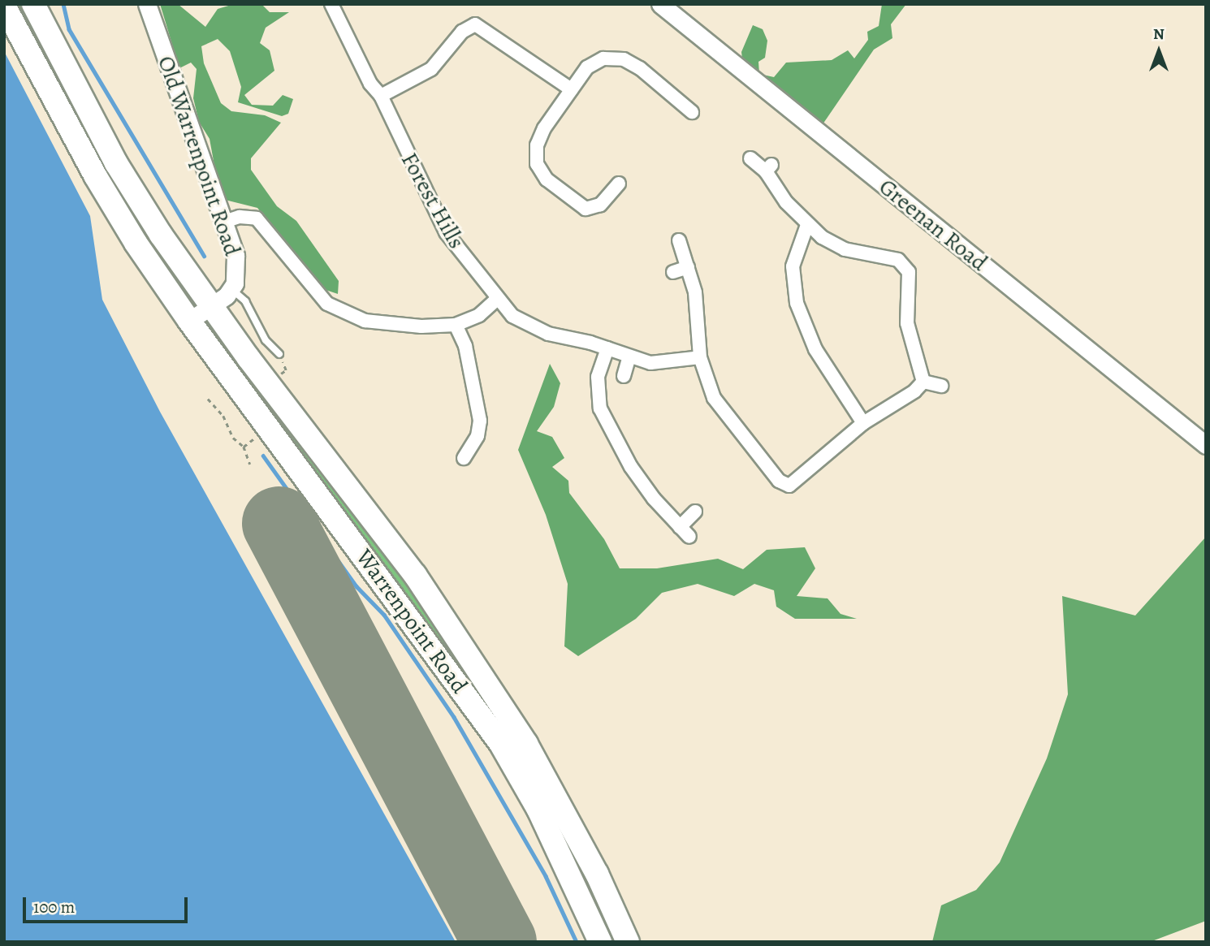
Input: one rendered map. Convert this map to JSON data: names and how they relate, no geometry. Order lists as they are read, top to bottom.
{
  "streets": {
    "highway": ["Warrenpoint Road"],
    "street": ["Old Warrenpoint Road", "Forest Hills", "Greenan Road"]
  },
  "crossings": [
    ["Old Warrenpoint Road", "Warrenpoint Road"]
  ],
  "scale_bar": "100 m",
  "north": "top"
}
